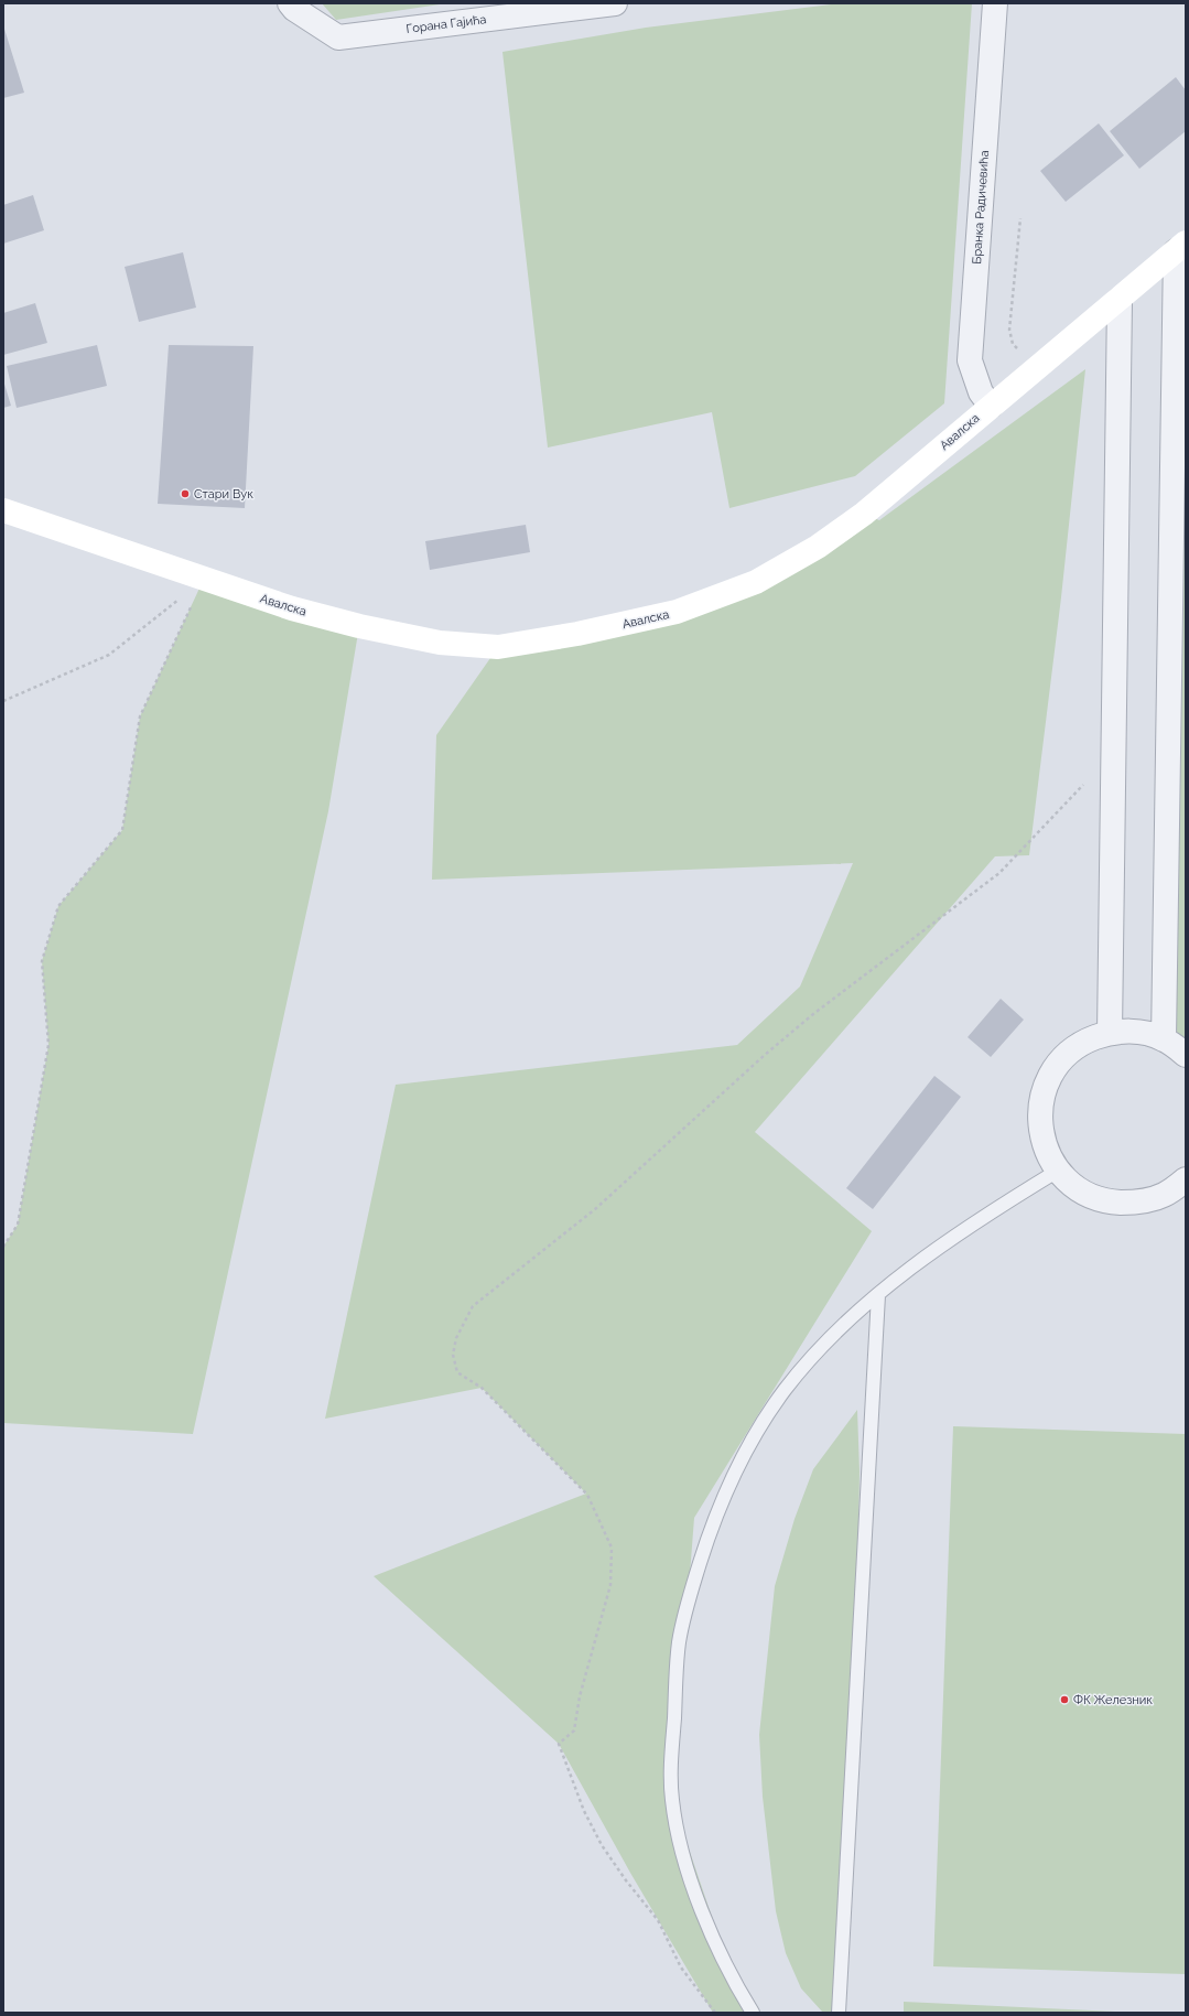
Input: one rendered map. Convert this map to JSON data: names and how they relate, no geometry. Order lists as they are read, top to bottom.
{
  "streets": {
    "main road": ["Авалска"],
    "street": ["Горана Гајића", "Бранка Радичевића"]
  },
  "crossings": [
    ["Бранка Радичевића", "Авалска"]
  ],
  "places": ["Стари Вук", "ФК Железник"]
}
